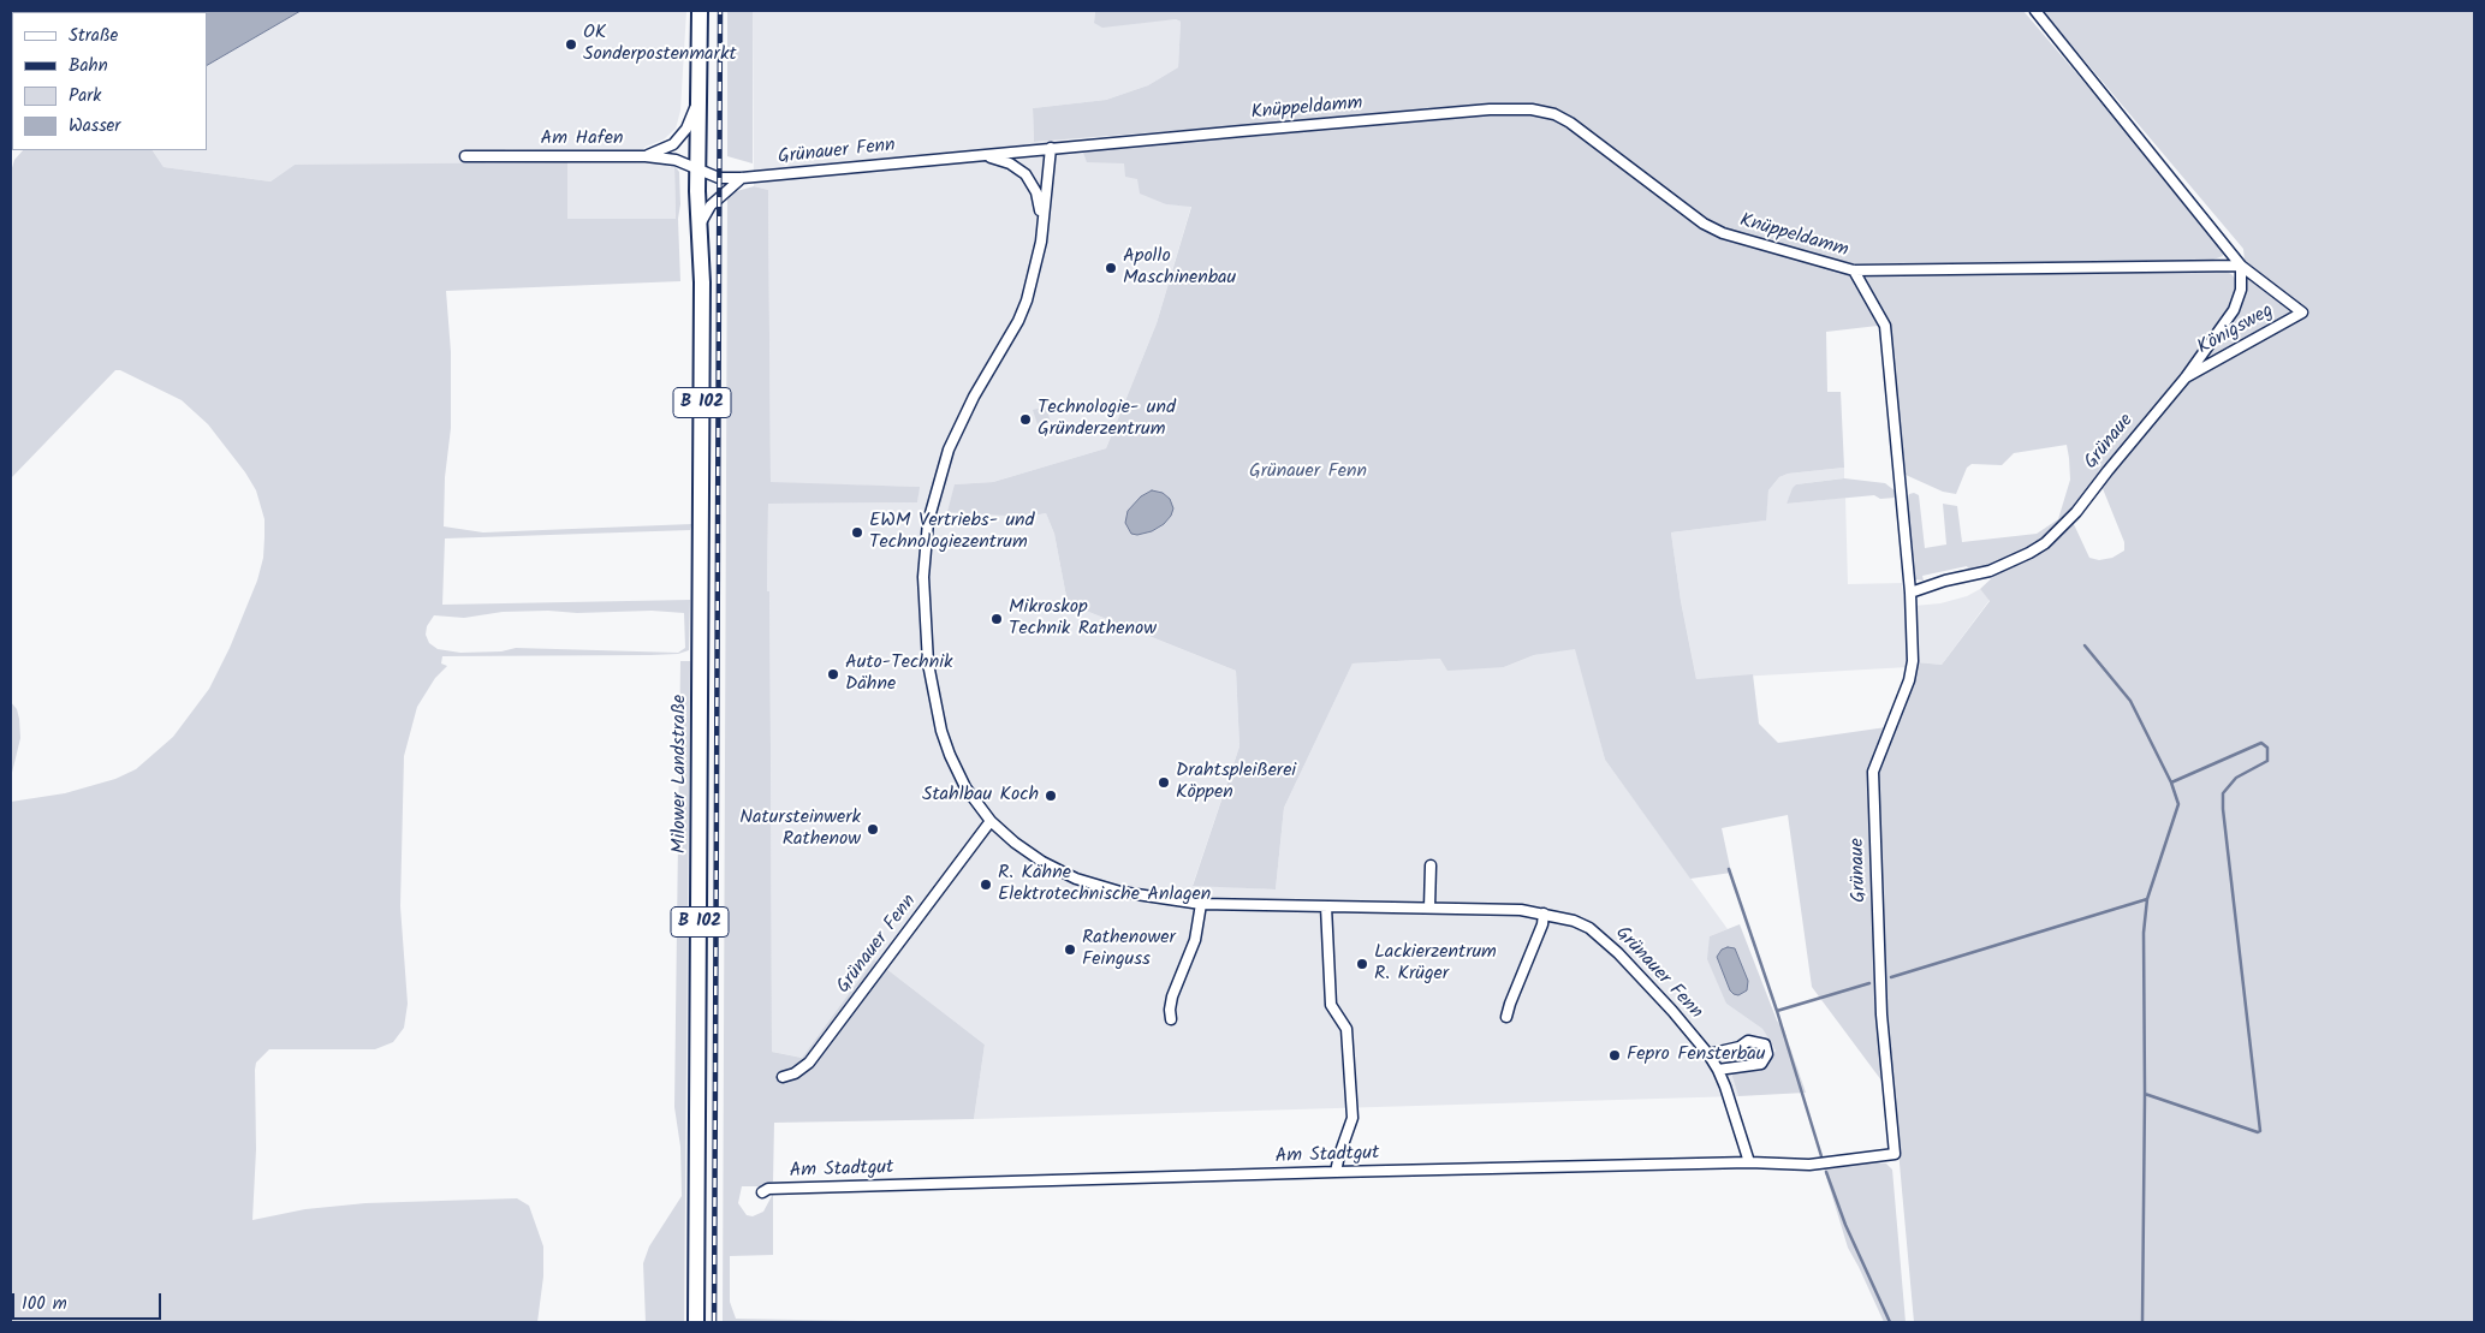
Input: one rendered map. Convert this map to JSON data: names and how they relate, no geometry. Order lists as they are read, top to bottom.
{
  "streets": {
    "main road": ["B 102", "Milower Landstraße"],
    "street": [
      "Knüppeldamm",
      "Am Hafen",
      "Grünauer Fenn",
      "Königsweg",
      "Grünaue",
      "Am Stadtgut"
    ]
  },
  "crossings": [
    ["Knüppeldamm", "Grünauer Fenn"],
    ["Knüppeldamm", "Königsweg"],
    ["Knüppeldamm", "Grünaue"],
    ["Am Hafen", "Grünauer Fenn"],
    ["Am Hafen", "Milower Landstraße"],
    ["Grünauer Fenn", "Milower Landstraße"],
    ["Grünauer Fenn", "Am Stadtgut"],
    ["Königsweg", "Grünaue"],
    ["Grünaue", "Am Stadtgut"]
  ],
  "parks": ["Grünauer Fenn"],
  "places": [
    "OK Sonderpostenmarkt",
    "Apollo Maschinenbau",
    "Technologie- und Gründerzentrum",
    "EWM Vertriebs- und Technologiezentrum",
    "Mikroskop Technik Rathenow",
    "Auto-Technik Dähne",
    "Drahtspleißerei Köppen",
    "Stahlbau Koch",
    "Natursteinwerk Rathenow",
    "R. Kähne Elektrotechnische Anlagen",
    "Rathenower Feinguss",
    "Lackierzentrum R. Krüger",
    "Fepro Fensterbau"
  ],
  "legend": [
    "Straße",
    "Bahn",
    "Park",
    "Wasser"
  ],
  "scale_bar": "100 m"
}
